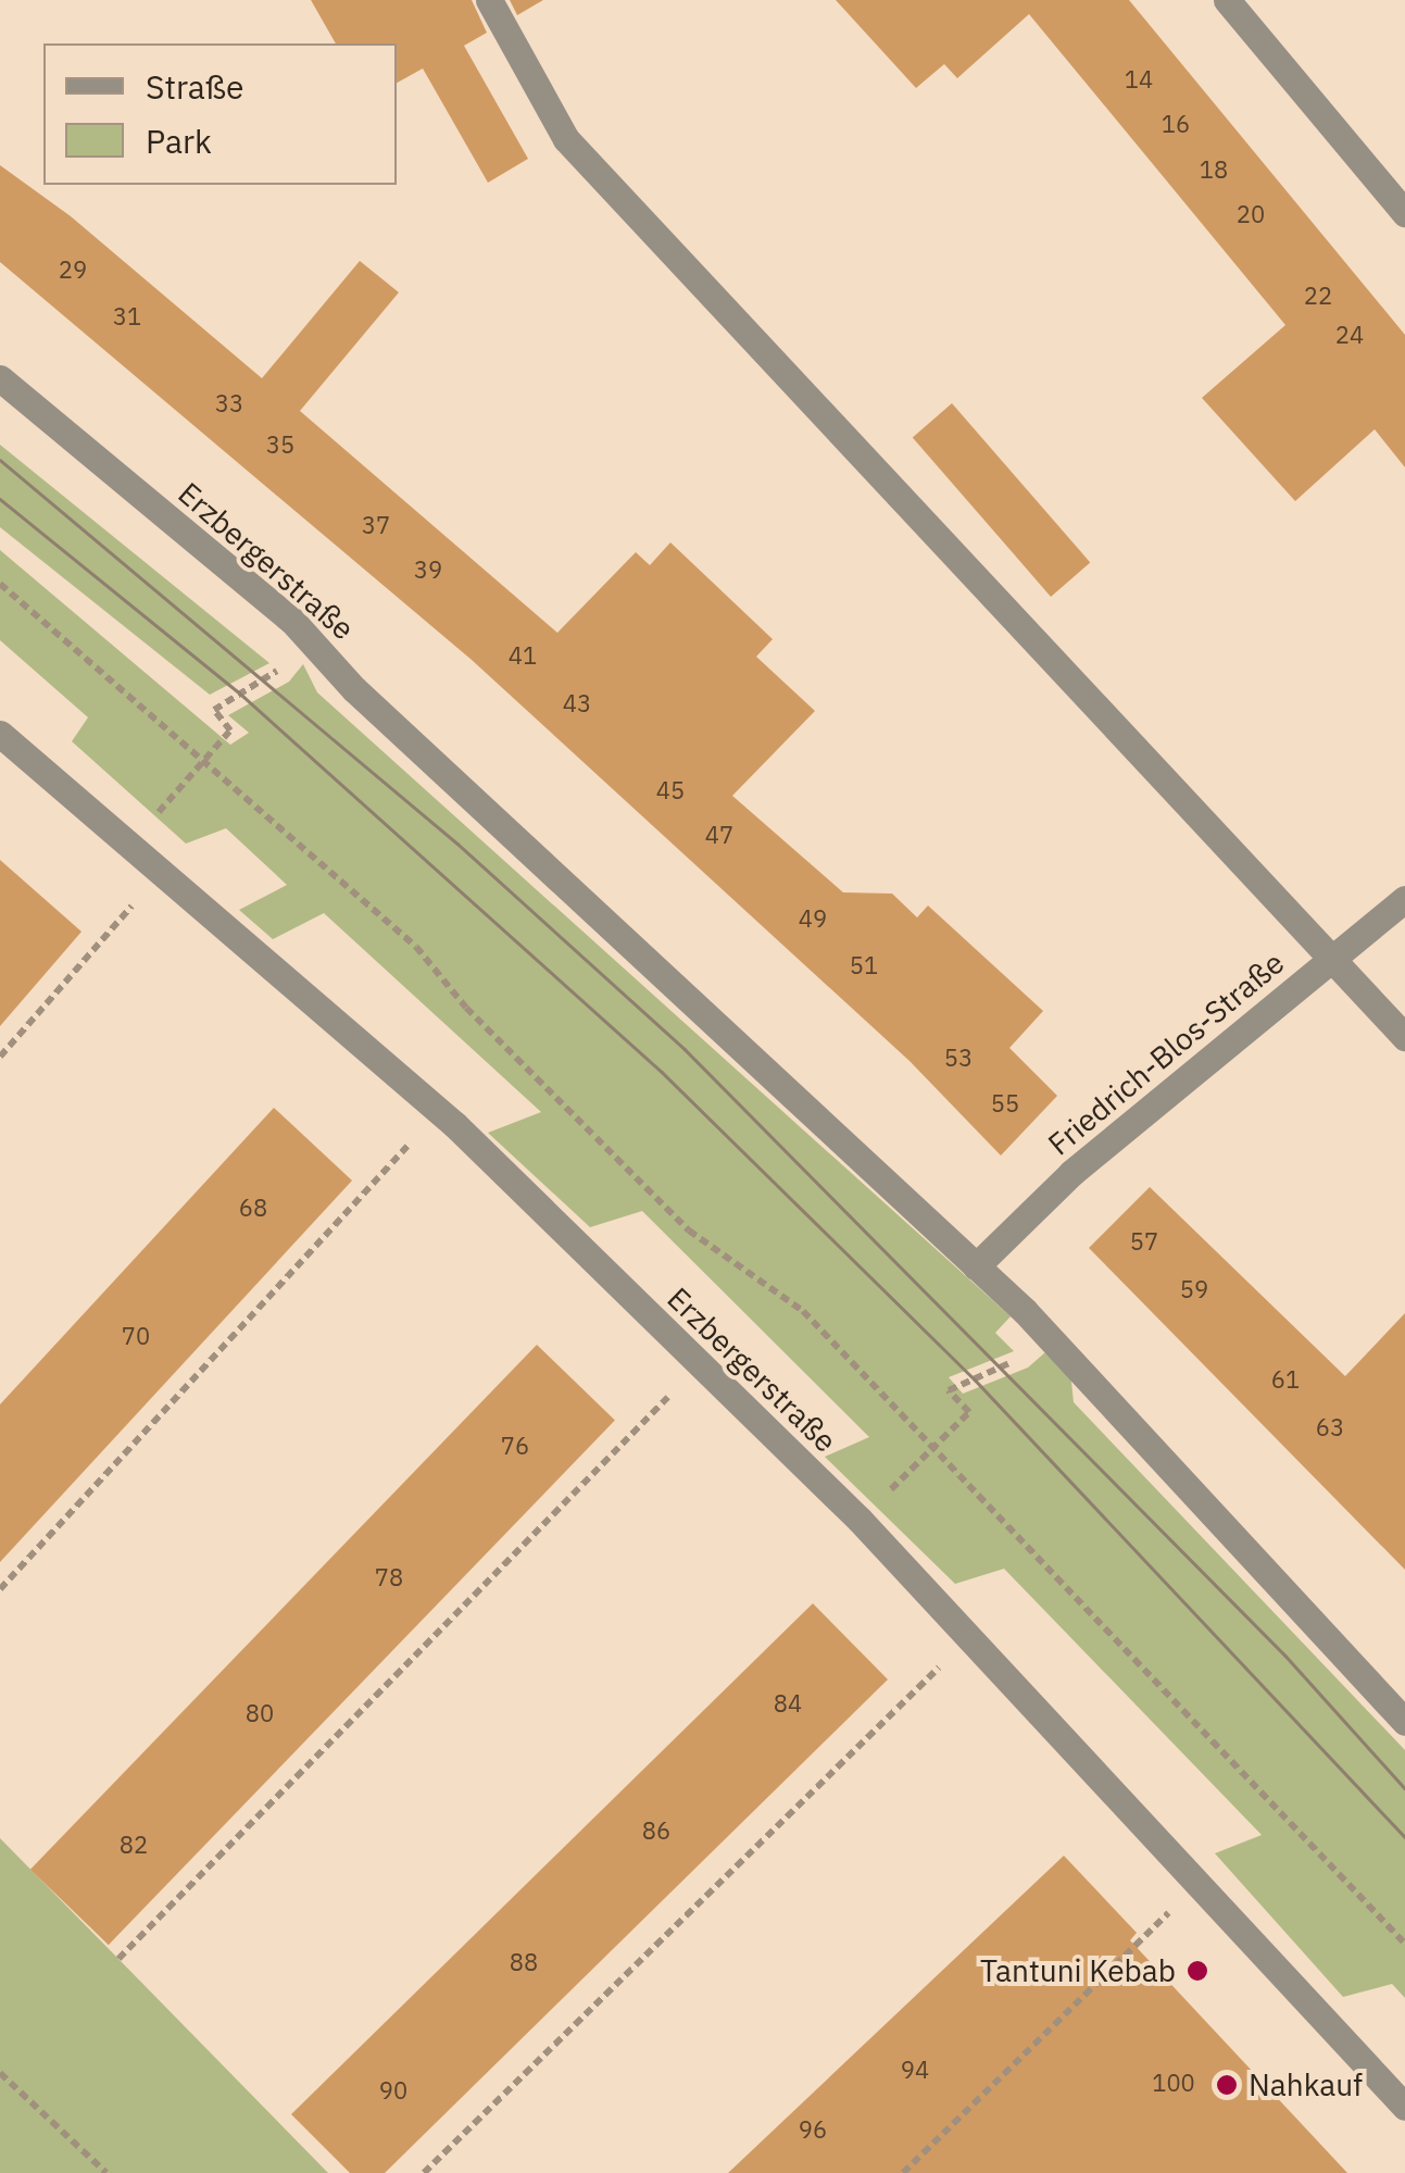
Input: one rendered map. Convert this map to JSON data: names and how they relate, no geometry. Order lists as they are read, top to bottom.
{
  "streets": {
    "street": ["Erzbergerstraße", "Friedrich-Blos-Straße"]
  },
  "crossings": [
    ["Erzbergerstraße", "Friedrich-Blos-Straße"]
  ],
  "places": ["Tantuni Kebab", "Nahkauf"],
  "house_numbers": [
    "14",
    "16",
    "18",
    "20",
    "29",
    "22",
    "31",
    "24",
    "33",
    "35",
    "37",
    "39",
    "41",
    "43",
    "45",
    "47",
    "49",
    "51",
    "53",
    "55",
    "68",
    "57",
    "59",
    "70",
    "61",
    "63",
    "76",
    "78",
    "84",
    "80",
    "86",
    "82",
    "88",
    "94",
    "100",
    "90",
    "96"
  ],
  "legend": ["Straße", "Park"]
}
